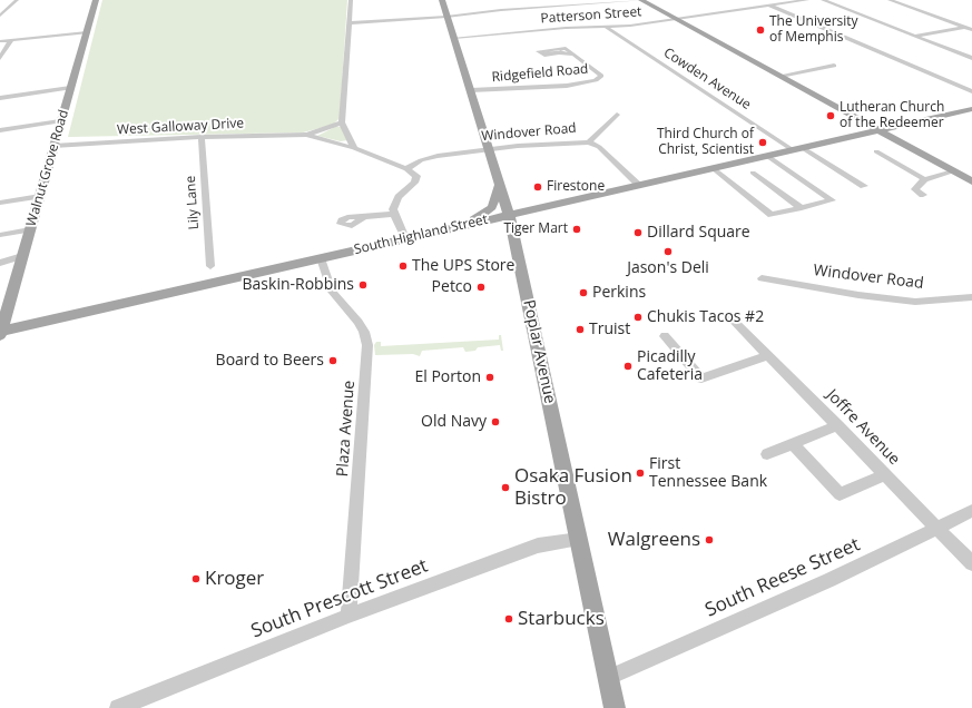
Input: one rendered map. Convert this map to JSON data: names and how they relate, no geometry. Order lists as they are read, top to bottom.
{
  "streets": {
    "main road": ["Walnut Grove Road", "South Highland Street", "Poplar Avenue"],
    "street": [
      "Patterson Street",
      "Ridgefield Road",
      "Cowden Avenue",
      "West Galloway Drive",
      "Windover Road",
      "Lily Lane",
      "Joffre Avenue",
      "Plaza Avenue",
      "South Reese Street",
      "South Prescott Street"
    ]
  },
  "crossings": [
    ["Patterson Street", "Cowden Avenue"],
    ["Patterson Street", "Poplar Avenue"],
    ["Ridgefield Road", "Poplar Avenue"],
    ["Cowden Avenue", "South Highland Street"],
    ["West Galloway Drive", "Windover Road"],
    ["West Galloway Drive", "Walnut Grove Road"],
    ["West Galloway Drive", "Lily Lane"],
    ["Windover Road", "South Highland Street"],
    ["Windover Road", "Poplar Avenue"],
    ["Walnut Grove Road", "South Highland Street"],
    ["South Highland Street", "Poplar Avenue"],
    ["South Highland Street", "Plaza Avenue"],
    ["Poplar Avenue", "South Reese Street"],
    ["Poplar Avenue", "South Prescott Street"],
    ["Joffre Avenue", "South Reese Street"],
    ["Plaza Avenue", "South Prescott Street"]
  ],
  "places": [
    "The University of Memphis",
    "Lutheran Church of the Redeemer",
    "Third Church of Christ, Scientist",
    "Firestone",
    "Tiger Mart",
    "Dillard Square",
    "Jason's Deli",
    "The UPS Store",
    "Baskin-Robbins",
    "Petco",
    "Perkins",
    "Chukis Tacos #2",
    "Truist",
    "Board to Beers",
    "Picadilly Cafeteria",
    "El Porton",
    "Old Navy",
    "First Tennessee Bank",
    "Osaka Fusion Bistro",
    "Walgreens",
    "Kroger",
    "Starbucks"
  ]
}
